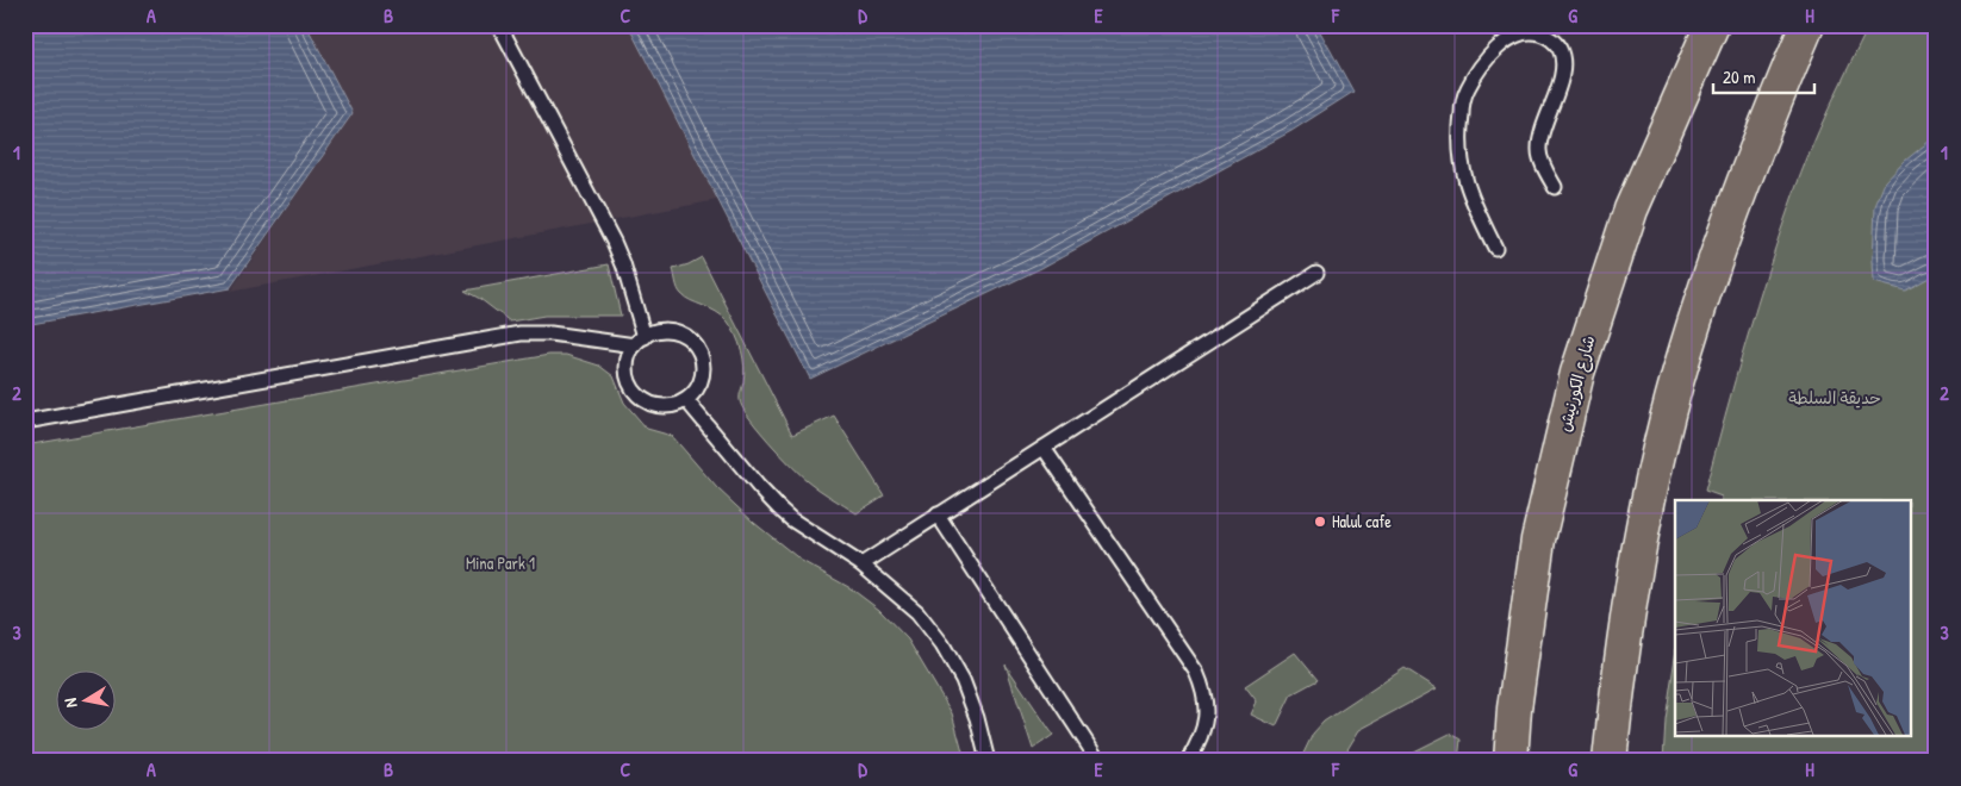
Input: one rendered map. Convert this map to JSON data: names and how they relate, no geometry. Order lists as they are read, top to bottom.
{
  "streets": {
    "highway": ["شارع الكورنيش"]
  },
  "parks": ["حديقة السلطة", "Mina Park 1"],
  "places": ["Halul cafe"],
  "scale_bar": "20 m",
  "north": "left",
  "grid": {
    "columns": [
      "A",
      "B",
      "C",
      "D",
      "E",
      "F",
      "G",
      "H"
    ],
    "rows": ["1", "2", "3"]
  }
}
